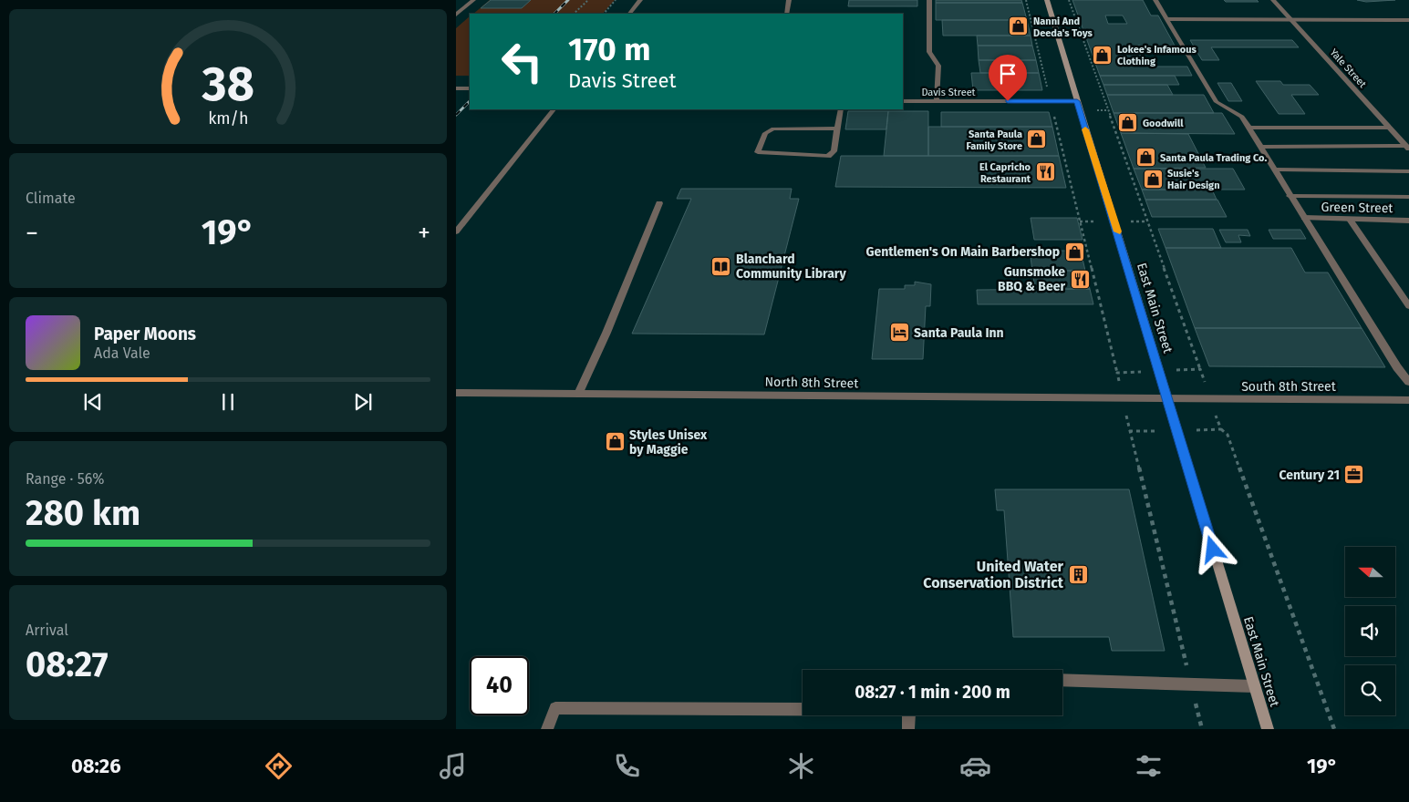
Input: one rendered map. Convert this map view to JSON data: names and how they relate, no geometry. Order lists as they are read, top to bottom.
{
  "streets": {
    "street": [
      "Yale Street",
      "Davis Street",
      "Green Street",
      "East Main Street",
      "North 8th Street",
      "South 8th Street"
    ]
  },
  "crossings": [
    ["Davis Street", "East Main Street"],
    ["East Main Street", "North 8th Street"],
    ["East Main Street", "South 8th Street"],
    ["North 8th Street", "South 8th Street"]
  ],
  "places": {
    "shop": [
      "Nanni And Deeda's Toys",
      "Lokee's Infamous Clothing",
      "Goodwill",
      "Santa Paula Family Store",
      "Santa Paula Trading Co.",
      "Susie's Hair Design",
      "Gentlemen's On Main Barbershop",
      "Styles Unisex by Maggie"
    ],
    "restaurant": ["El Capricho Restaurant", "Gunsmoke BBQ & Beer"],
    "library": ["Blanchard Community Library"],
    "hotel": ["Santa Paula Inn"],
    "office": ["Century 21"],
    "building": ["United Water Conservation District"]
  },
  "north": "left",
  "page": {
    "turn": ["170 m", "Davis Street"],
    "tile": [
      "Climate",
      ["Range · 56%", "280 km"],
      ["Arrival", "08:27"]
    ],
    "heat": ["−", "19°", "+"],
    "song": ["Paper Moons", "Ada Vale"],
    "limit": "40",
    "trip": "08:27 · 1 min · 200 m",
    "tabs": ["08:26", "19°"],
    "gauge": ["38", "km/h"]
  }
}
